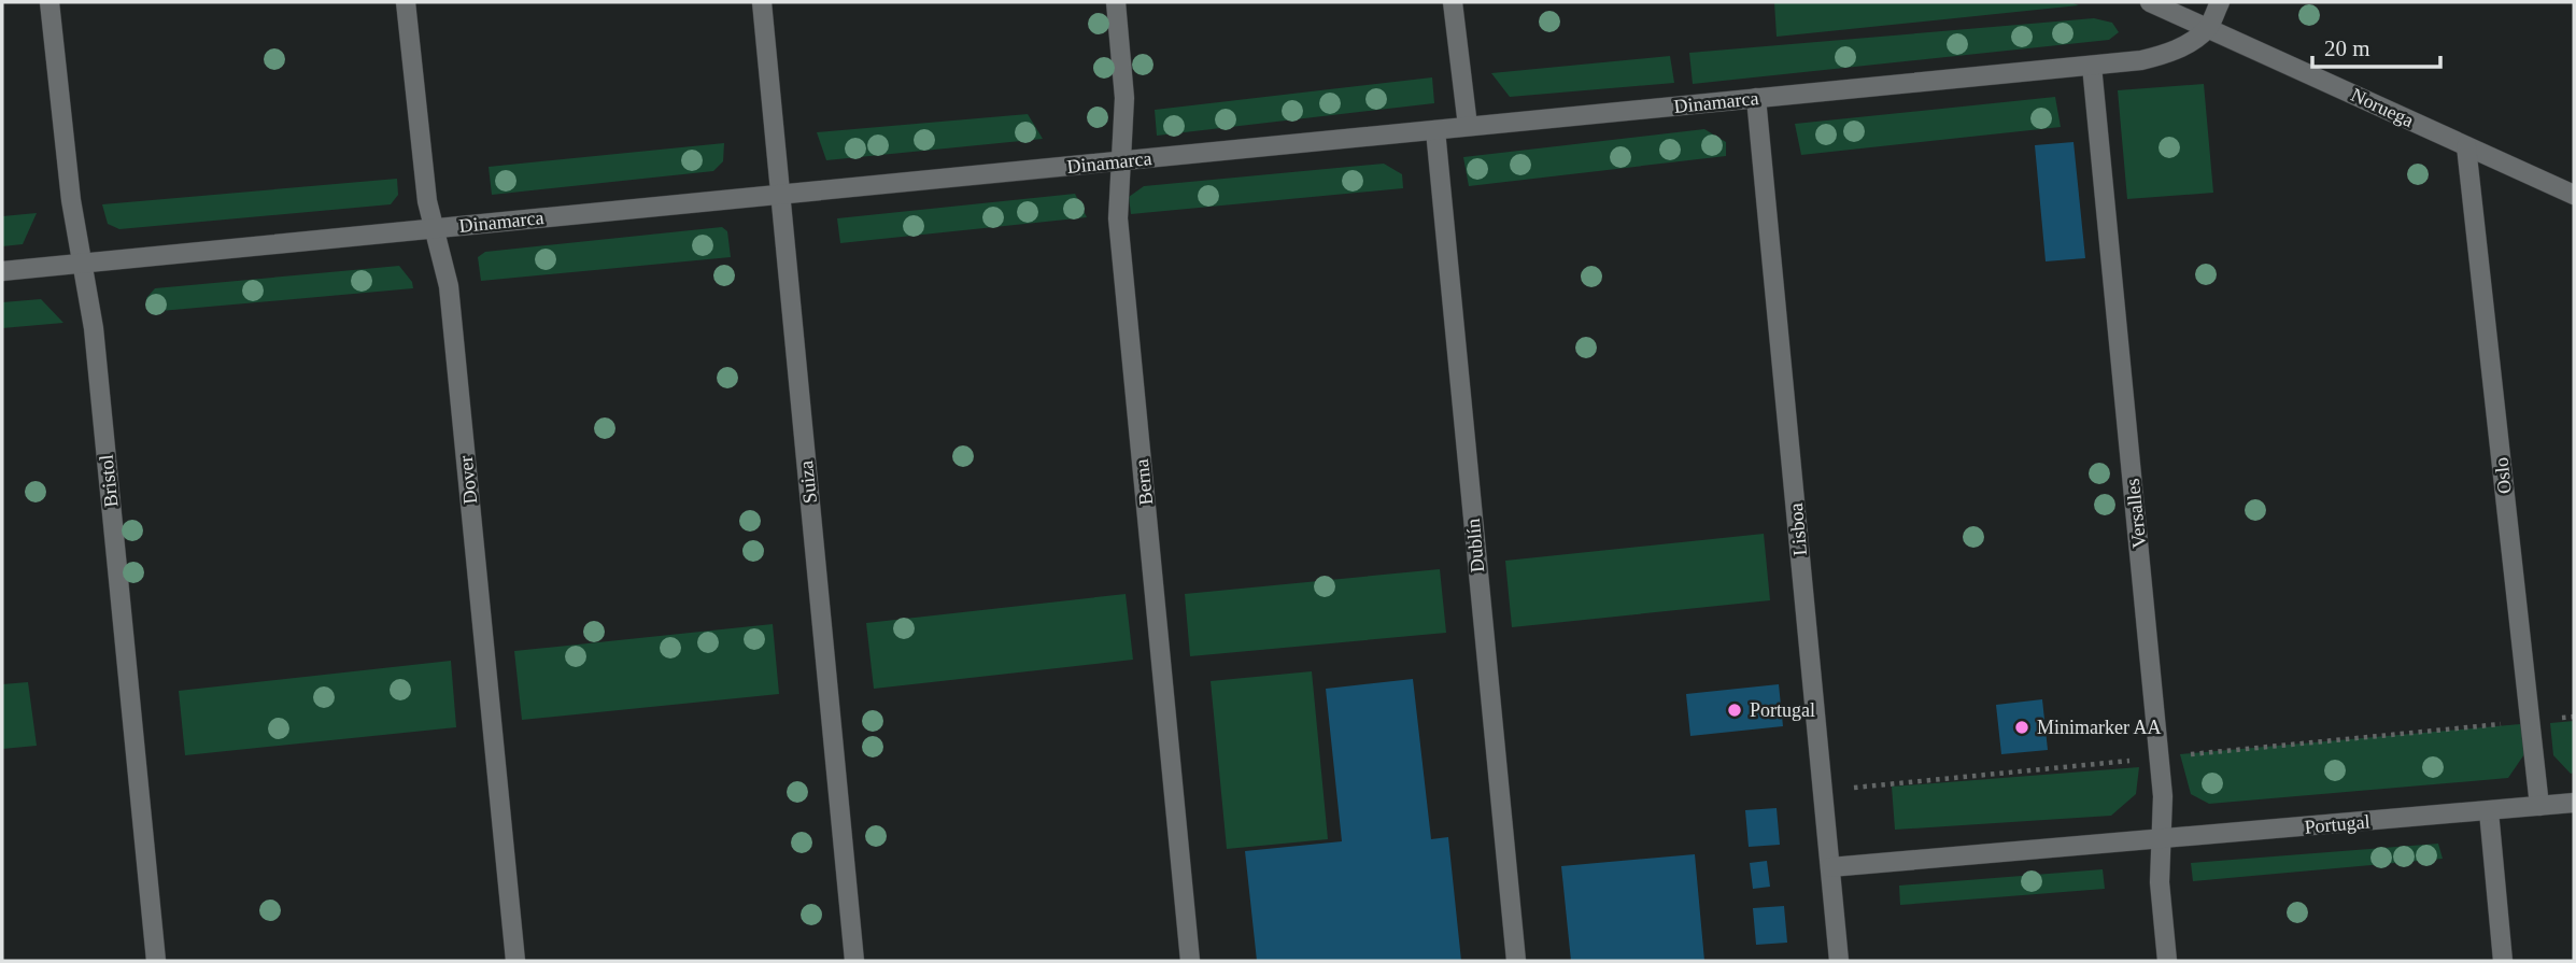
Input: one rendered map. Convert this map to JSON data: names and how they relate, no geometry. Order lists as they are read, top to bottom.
{
  "streets": {
    "street": [
      "Dinamarca",
      "Noruega",
      "Oslo",
      "Dover",
      "Bristol",
      "Suiza",
      "Berna",
      "Versalles",
      "Lisboa",
      "Dublín",
      "Portugal"
    ]
  },
  "crossings": [
    ["Dinamarca", "Noruega"],
    ["Dinamarca", "Dover"],
    ["Dinamarca", "Bristol"],
    ["Dinamarca", "Suiza"],
    ["Dinamarca", "Berna"],
    ["Dinamarca", "Versalles"],
    ["Dinamarca", "Lisboa"],
    ["Dinamarca", "Dublín"],
    ["Noruega", "Oslo"],
    ["Oslo", "Portugal"],
    ["Versalles", "Portugal"],
    ["Lisboa", "Portugal"]
  ],
  "places": ["Portugal", "Minimarker AA"],
  "scale_bar": "20 m"
}
